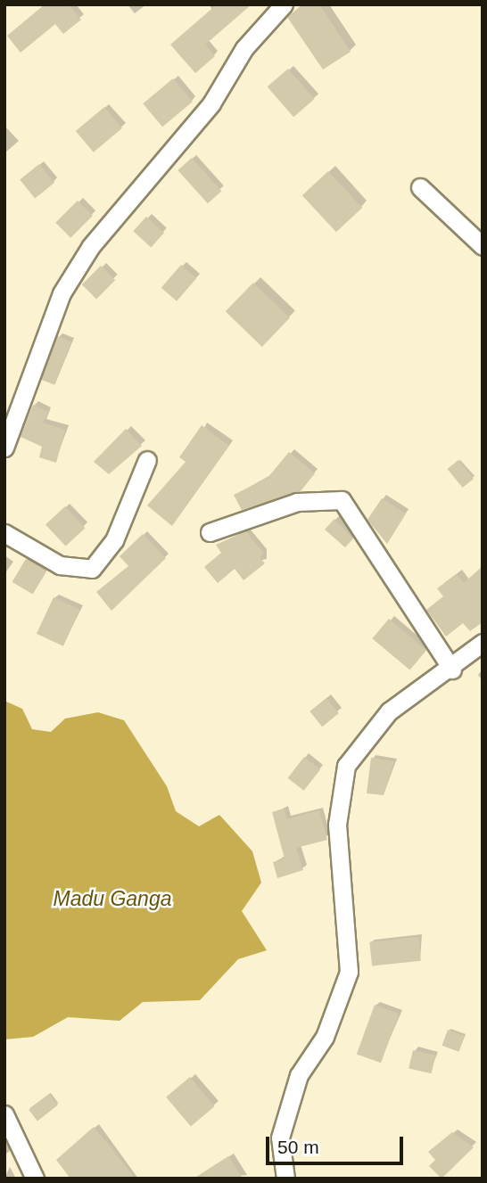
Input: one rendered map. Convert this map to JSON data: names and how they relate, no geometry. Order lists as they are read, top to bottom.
{
  "water": ["Madu Ganga"],
  "scale_bar": "50 m"
}
